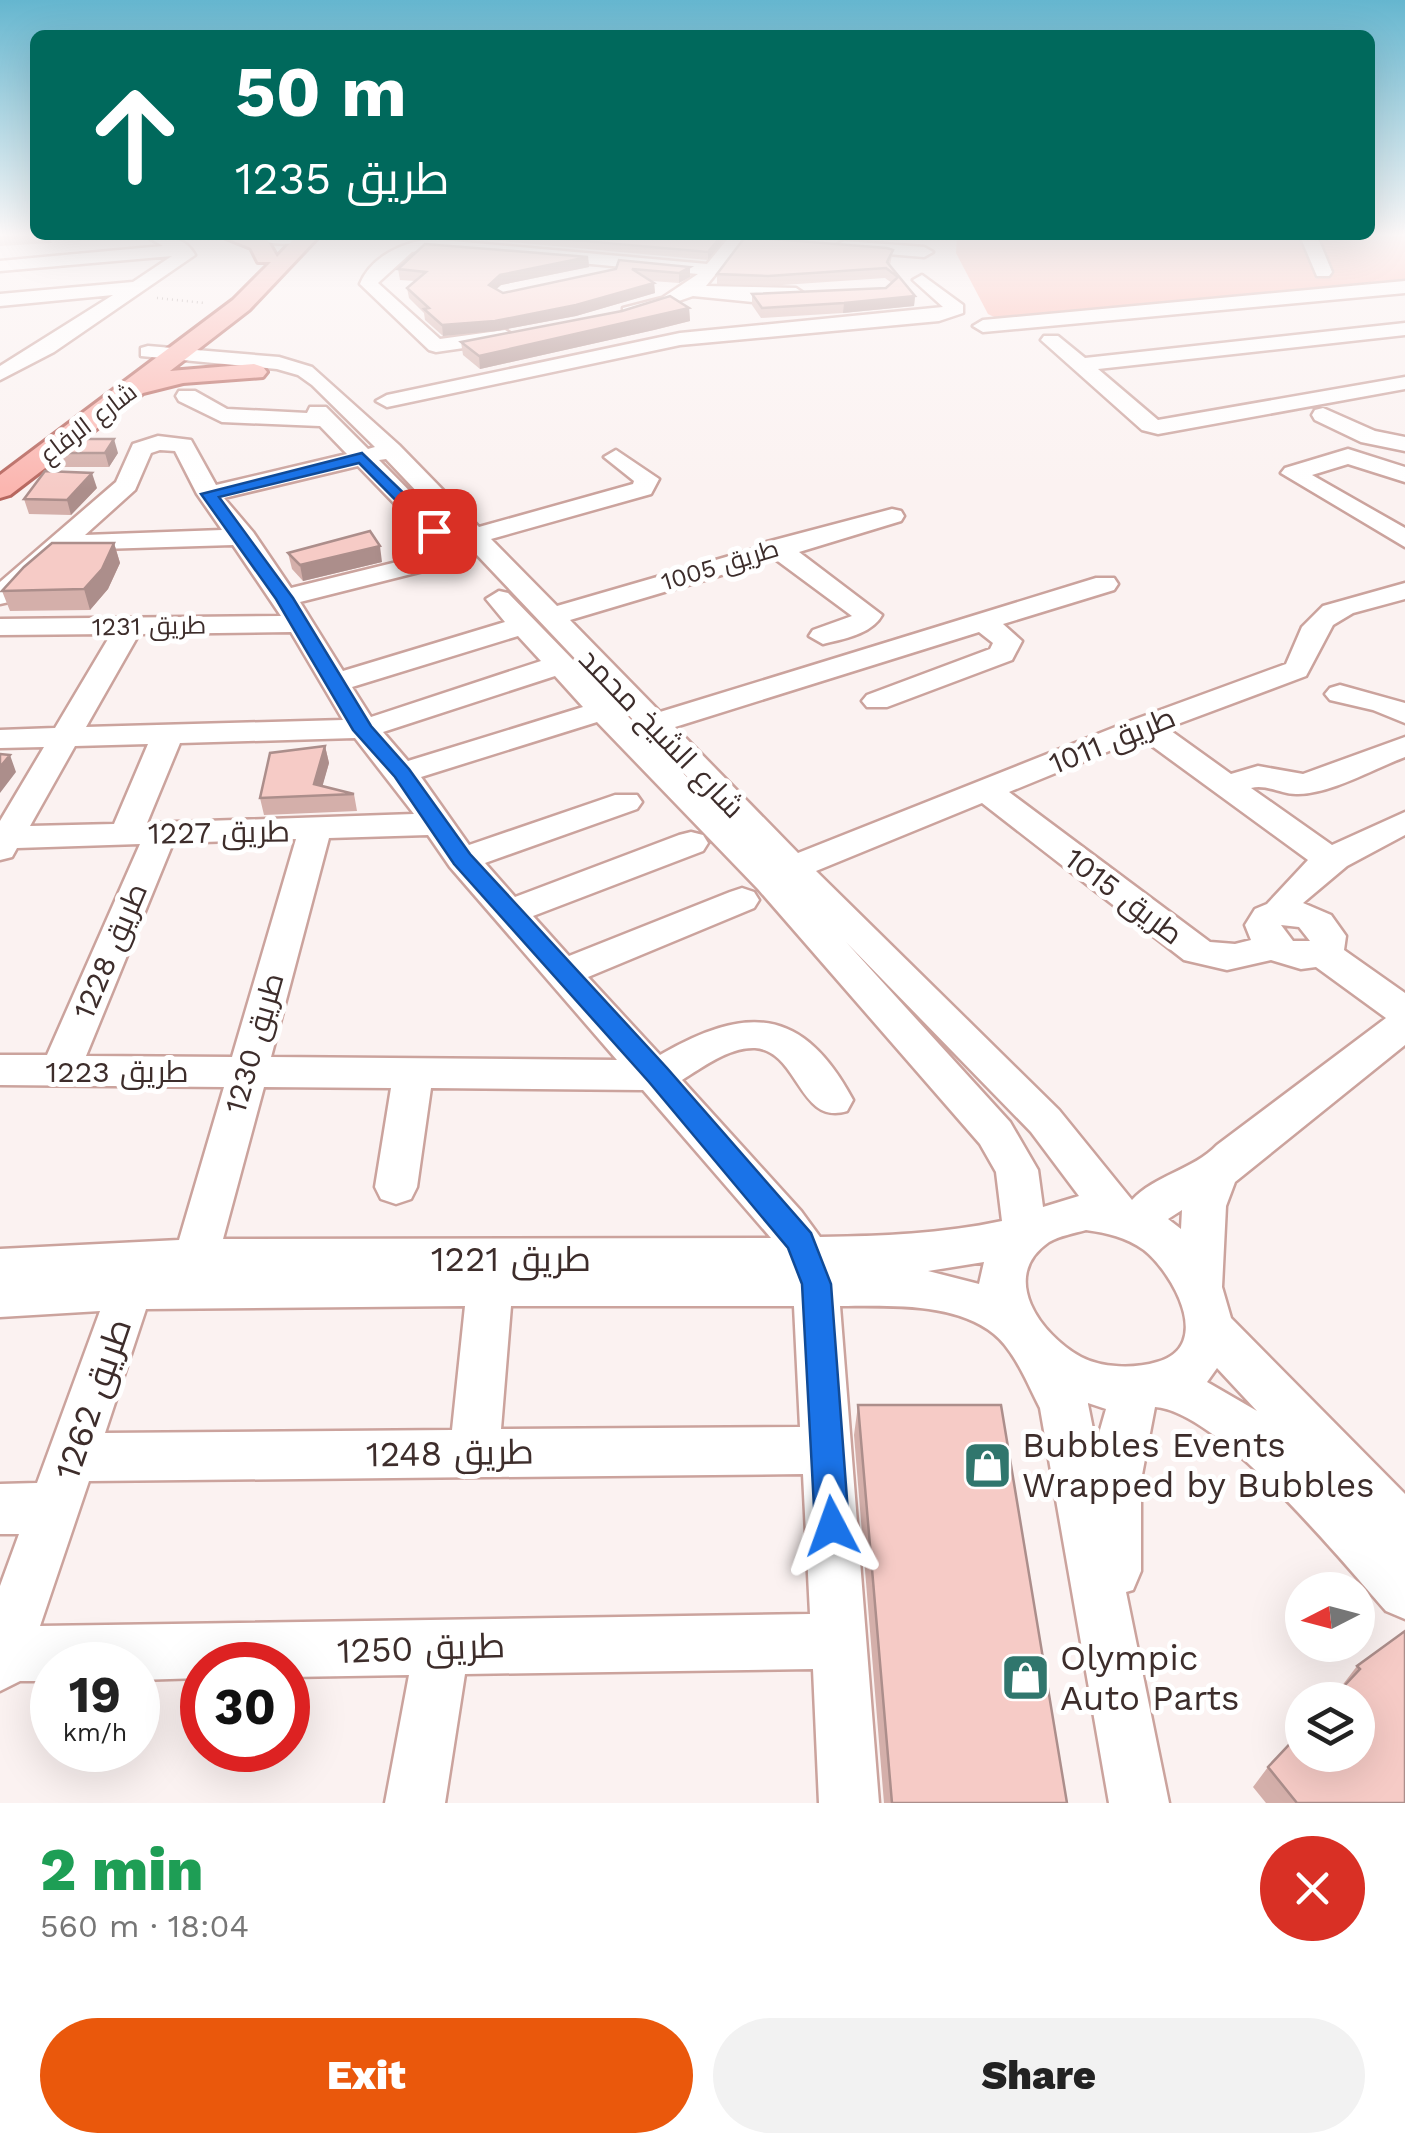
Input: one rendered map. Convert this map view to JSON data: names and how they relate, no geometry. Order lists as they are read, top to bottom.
{
  "streets": {
    "main road": ["شارع الرفاع"],
    "street": [
      "طريق 1005",
      "طريق 1231",
      "شارع الشيخ محمد",
      "طريق 1011",
      "طريق 1227",
      "طريق 1015",
      "طريق 1228",
      "طريق 1230",
      "طريق 1223",
      "طريق 1221",
      "طريق 1262",
      "طريق 1248",
      "طريق 1250"
    ]
  },
  "crossings": [
    ["شارع الرفاع", "شارع الشيخ محمد"],
    ["طريق 1005", "شارع الشيخ محمد"],
    ["طريق 1231", "شارع الشيخ محمد"],
    ["شارع الشيخ محمد", "طريق 1011"],
    ["شارع الشيخ محمد", "طريق 1221"],
    ["طريق 1011", "طريق 1015"],
    ["طريق 1227", "طريق 1228"],
    ["طريق 1227", "طريق 1230"],
    ["طريق 1228", "طريق 1223"],
    ["طريق 1230", "طريق 1223"],
    ["طريق 1230", "طريق 1221"],
    ["طريق 1221", "طريق 1262"],
    ["طريق 1262", "طريق 1248"],
    ["طريق 1262", "طريق 1250"]
  ],
  "places": {
    "shop": ["Bubbles Events Wrapped by Bubbles", "Olympic Auto Parts"]
  },
  "north": "left",
  "page": {
    "turn": ["50 m", "طريق 1235"],
    "speed": "19 km/h",
    "limit": "30",
    "heading": ["2 min", "560 m · 18:04"],
    "buttons": ["Exit", "Share"]
  }
}
